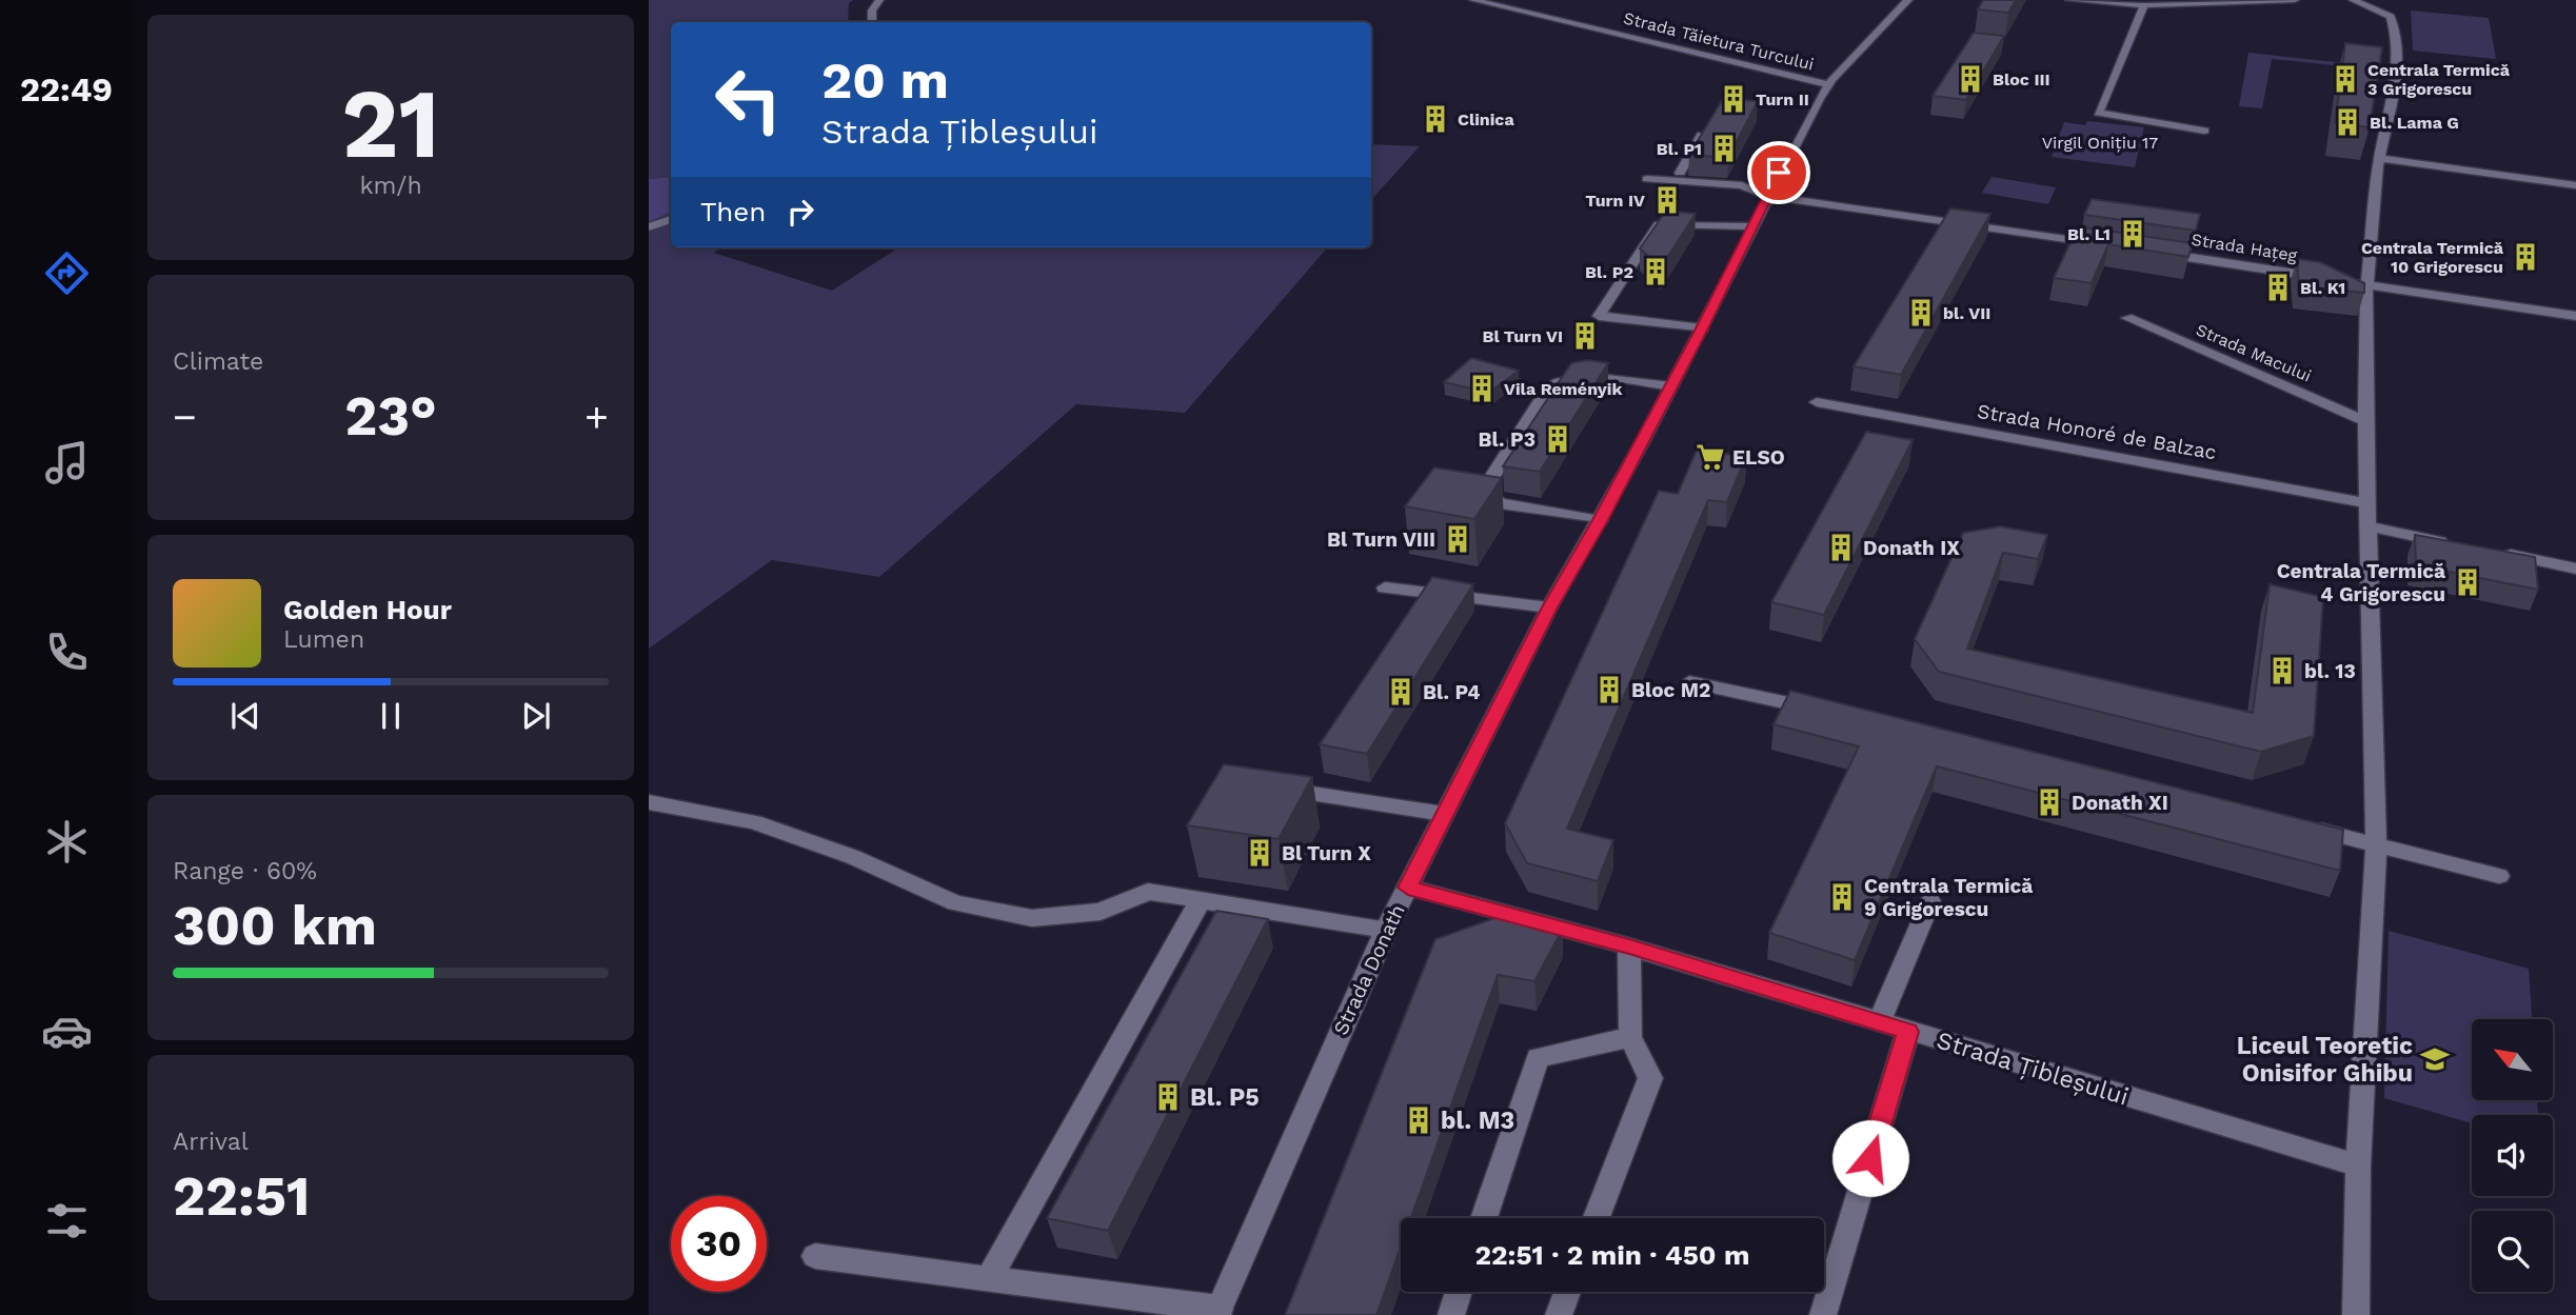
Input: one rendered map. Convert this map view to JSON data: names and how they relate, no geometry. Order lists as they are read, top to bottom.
{
  "streets": {
    "street": [
      "Strada Tăietura Turcului",
      "Strada Hațeg",
      "Strada Macului",
      "Strada Honoré de Balzac",
      "Strada Donath",
      "Strada Țibleșului"
    ]
  },
  "crossings": [
    ["Strada Tăietura Turcului", "Strada Donath"],
    ["Strada Donath", "Strada Țibleșului"]
  ],
  "parks": ["Virgil Onițiu 17"],
  "places": {
    "building": [
      "Bloc III",
      "Centrala Termică 3 Grigorescu",
      "Turn II",
      "Clinica",
      "Bl. Lama G",
      "Bl. P1",
      "Turn IV",
      "Bl. L1",
      "Centrala Termică 10 Grigorescu",
      "Bl. P2",
      "Bl. K1",
      "bl. VII",
      "Bl Turn VI",
      "Vila Reményik",
      "Bl. P3",
      "Bl Turn VIII",
      "Donath IX",
      "Centrala Termică 4 Grigorescu",
      "bl. 13",
      "Bloc M2",
      "Bl. P4",
      "Donath XI",
      "Bl Turn X",
      "Centrala Termică 9 Grigorescu",
      "Bl. P5",
      "bl. M3"
    ],
    "supermarket": ["ELSO"],
    "school or university": ["Liceul Teoretic Onisifor Ghibu"]
  },
  "north": "top left",
  "page": {
    "tabs": "22:49",
    "tile": [
      ["21", "km/h"],
      "Climate",
      ["Range · 60%", "300 km"],
      ["Arrival", "22:51"]
    ],
    "turn": ["20 m", "Strada Țibleșului"],
    "then": "Then",
    "heat": ["−", "23°", "+"],
    "song": ["Golden Hour", "Lumen"],
    "limit": "30",
    "trip": "22:51 · 2 min · 450 m"
  }
}
